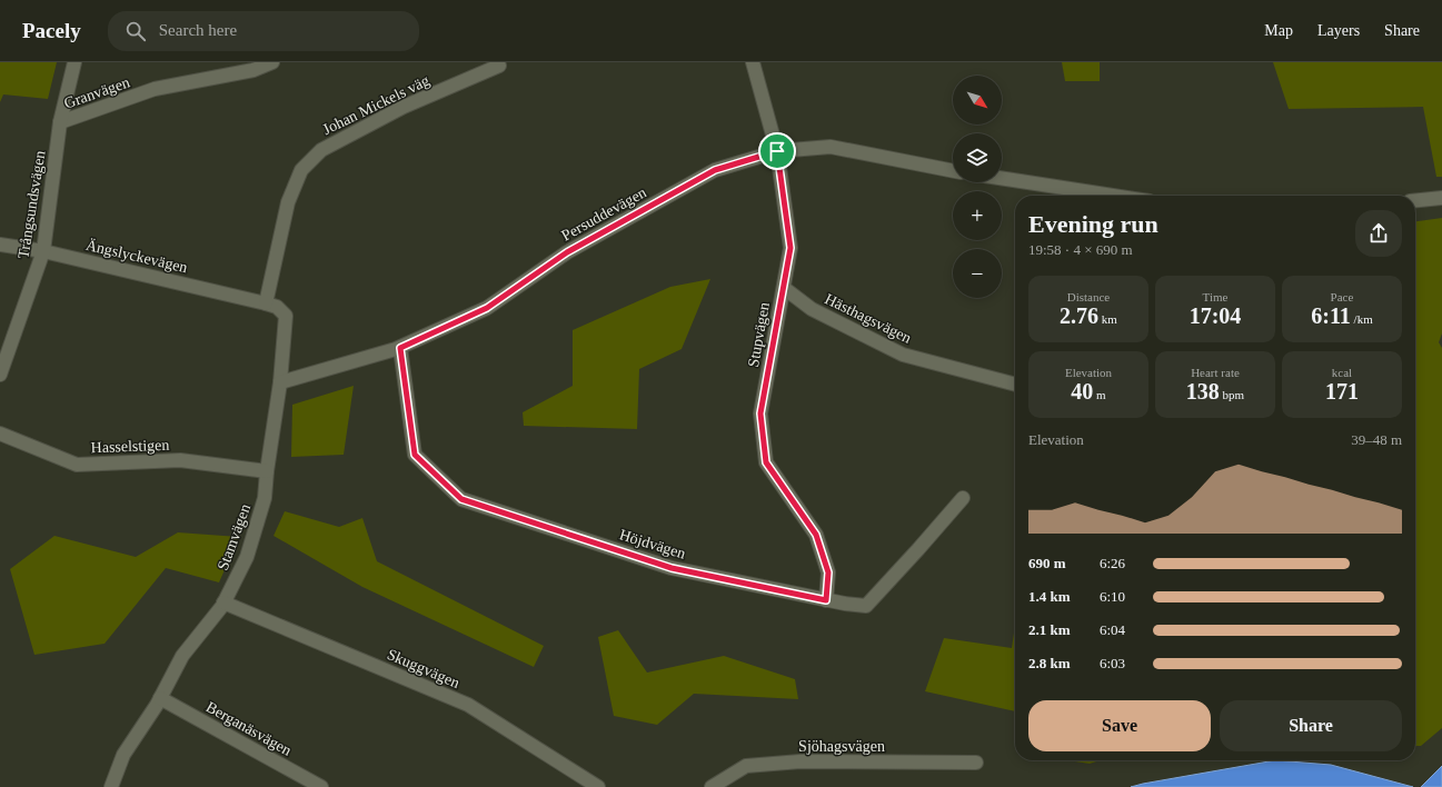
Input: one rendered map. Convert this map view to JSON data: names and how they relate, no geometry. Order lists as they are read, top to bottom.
{
  "streets": {
    "street": [
      "Granvägen",
      "Johan Mickels väg",
      "Trångsundsvägen",
      "Persuddevägen",
      "Ängslyckevägen",
      "Hästhagsvägen",
      "Stupvägen",
      "Hasselstigen",
      "Stamvägen",
      "Höjdvägen",
      "Skuggvägen",
      "Berganäsvägen",
      "Sjöhagsvägen"
    ]
  },
  "crossings": [
    ["Granvägen", "Trångsundsvägen"],
    ["Johan Mickels väg", "Ängslyckevägen"],
    ["Johan Mickels väg", "Stamvägen"],
    ["Trångsundsvägen", "Ängslyckevägen"],
    ["Persuddevägen", "Stupvägen"],
    ["Persuddevägen", "Stamvägen"],
    ["Persuddevägen", "Höjdvägen"],
    ["Ängslyckevägen", "Stamvägen"],
    ["Hästhagsvägen", "Stupvägen"],
    ["Stupvägen", "Höjdvägen"],
    ["Hasselstigen", "Stamvägen"],
    ["Stamvägen", "Skuggvägen"],
    ["Stamvägen", "Berganäsvägen"]
  ],
  "north": "bottom right",
  "page": {
    "header": "Pacely",
    "search": "Search here",
    "nav": ["Map", "Layers", "Share"],
    "map_buttons": ["+", "−"],
    "heading": ["Evening run", "19:58 · 4 × 690 m"],
    "stats": [
      ["Distance", "2.76 km"],
      ["Time", "17:04"],
      ["Pace", "6:11 /km"],
      ["Elevation", "40 m"],
      ["Heart rate", "138 bpm"],
      ["kcal", "171"]
    ],
    "chart": ["Elevation", "39–48 m"],
    "list": [
      {
        "name": "690 m",
        "note": "6:26"
      },
      {
        "name": "1.4 km",
        "note": "6:10"
      },
      {
        "name": "2.1 km",
        "note": "6:04"
      },
      {
        "name": "2.8 km",
        "note": "6:03"
      }
    ],
    "buttons": ["Save", "Share"]
  }
}
